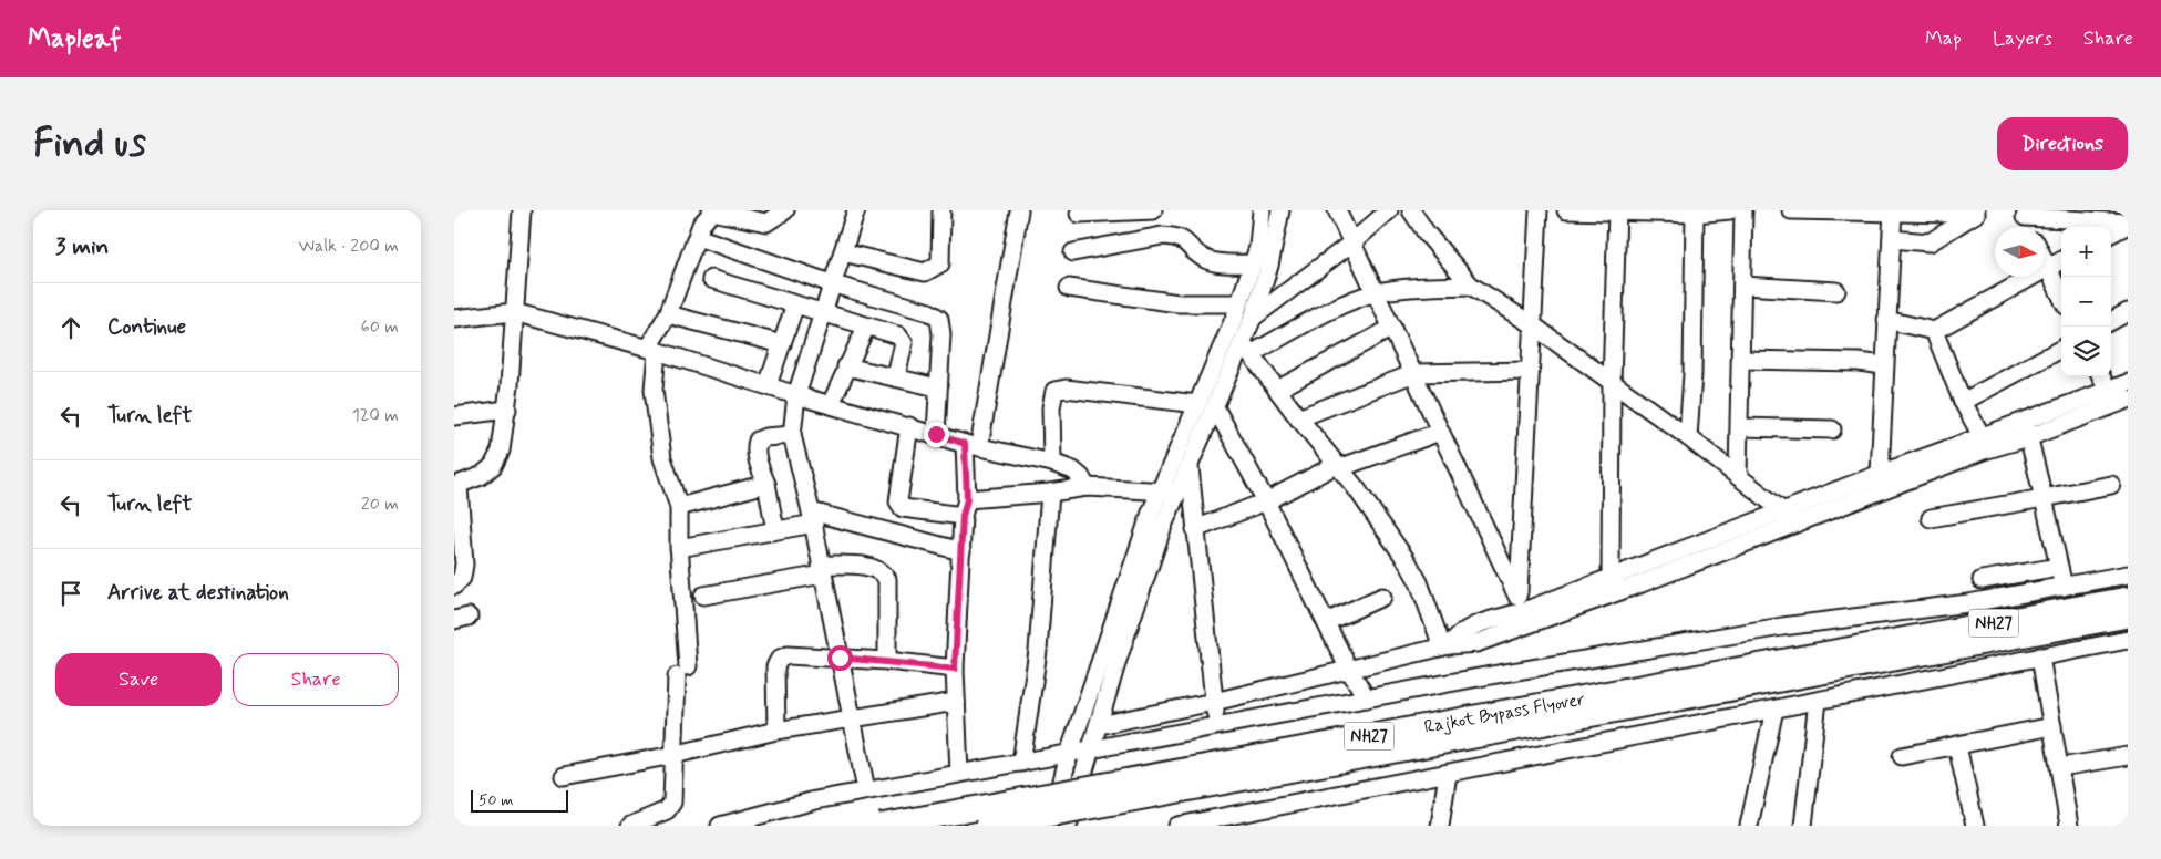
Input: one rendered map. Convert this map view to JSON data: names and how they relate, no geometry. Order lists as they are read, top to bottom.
{
  "streets": {
    "highway": ["NH27", "Rajkot Bypass Flyover"]
  },
  "scale_bar": "50 m",
  "north": "right",
  "page": {
    "header": "Mapleaf",
    "nav": ["Map", "Layers", "Share"],
    "buttons": [
      "Directions",
      ["Save", "Share"]
    ],
    "title": "Find us",
    "heading": ["3 min", "Walk · 200 m"],
    "map_buttons": ["+", "−"],
    "list": [
      ["Continue", "60 m"],
      ["Turn left", "120 m"],
      ["Turn left", "20 m"],
      "Arrive at destination"
    ],
    "scale": "50 m"
  }
}
